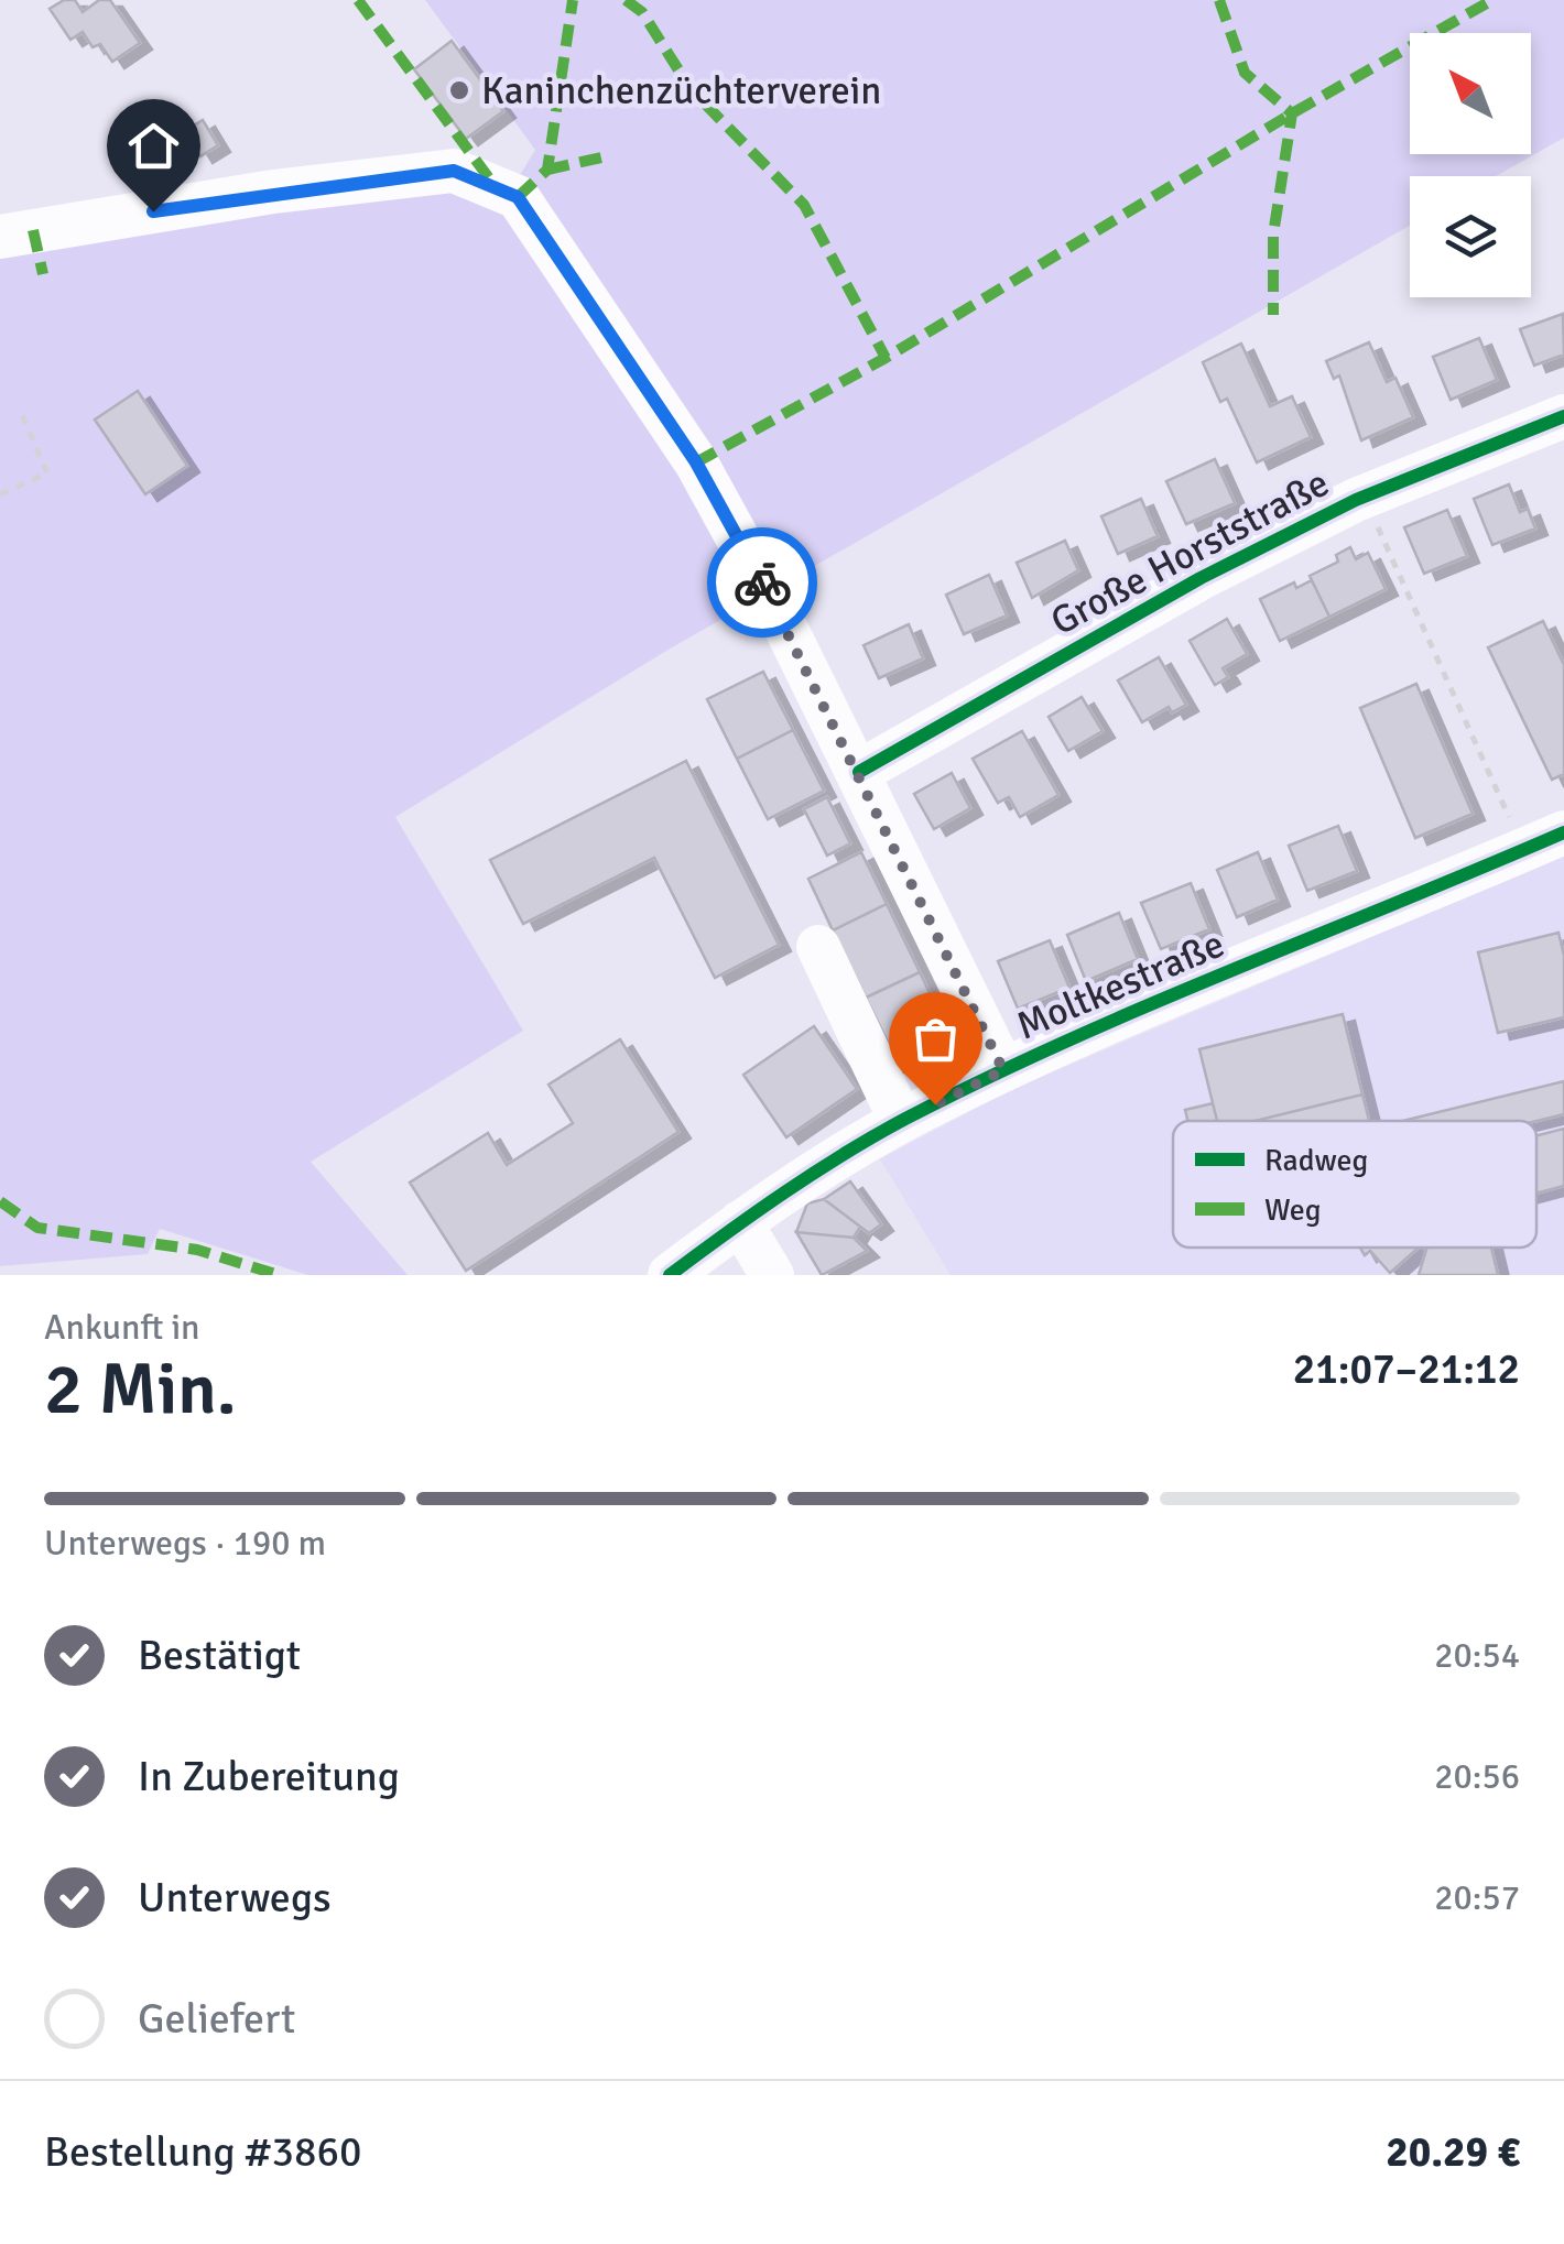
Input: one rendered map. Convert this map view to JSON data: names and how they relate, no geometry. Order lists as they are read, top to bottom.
{
  "streets": {
    "street": ["Große Horststraße", "Moltkestraße"]
  },
  "places": ["Kaninchenzüchterverein"],
  "legend": ["Radweg", "Weg"],
  "north": "top left",
  "page": {
    "heading": ["2 Min.", "Ankunft in", "21:07–21:12"],
    "panel": ["Bestellung #3860", "20.29 €"],
    "bar": "Unterwegs · 190 m",
    "list": [
      ["Bestätigt", "20:54"],
      ["In Zubereitung", "20:56"],
      ["Unterwegs", "20:57"],
      "Geliefert"
    ]
  }
}
